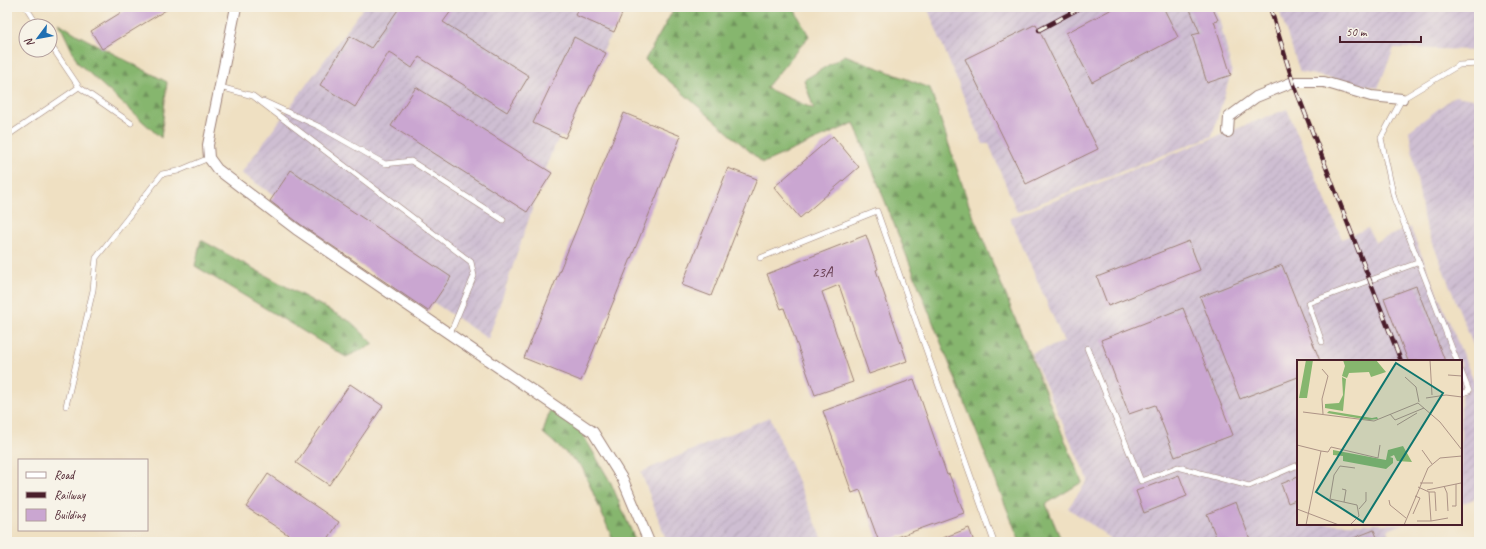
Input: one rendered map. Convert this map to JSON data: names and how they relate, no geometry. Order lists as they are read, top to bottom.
{
  "house_numbers": ["23А"],
  "legend": ["Road", "Railway", "Building"],
  "scale_bar": "50 m",
  "north": "bottom left"
}
